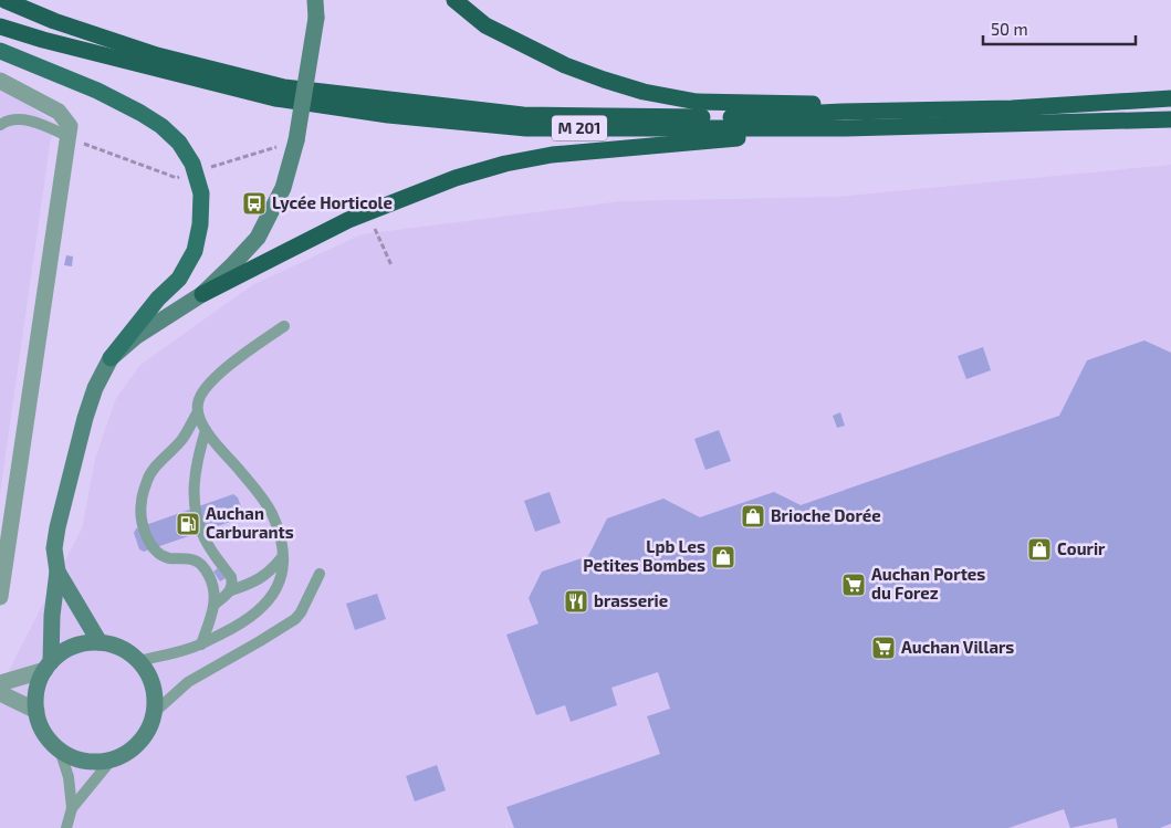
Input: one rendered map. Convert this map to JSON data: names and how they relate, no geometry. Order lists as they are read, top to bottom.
{
  "streets": {
    "highway": ["M 201"]
  },
  "places": {
    "bus stop": ["Lycée Horticole"],
    "shop": ["Brioche Dorée", "Courir", "Lpb Les Petites Bombes"],
    "fuel station": ["Auchan Carburants"],
    "supermarket": ["Auchan Portes du Forez", "Auchan Villars"],
    "restaurant": ["brasserie"]
  },
  "scale_bar": "50 m"
}
